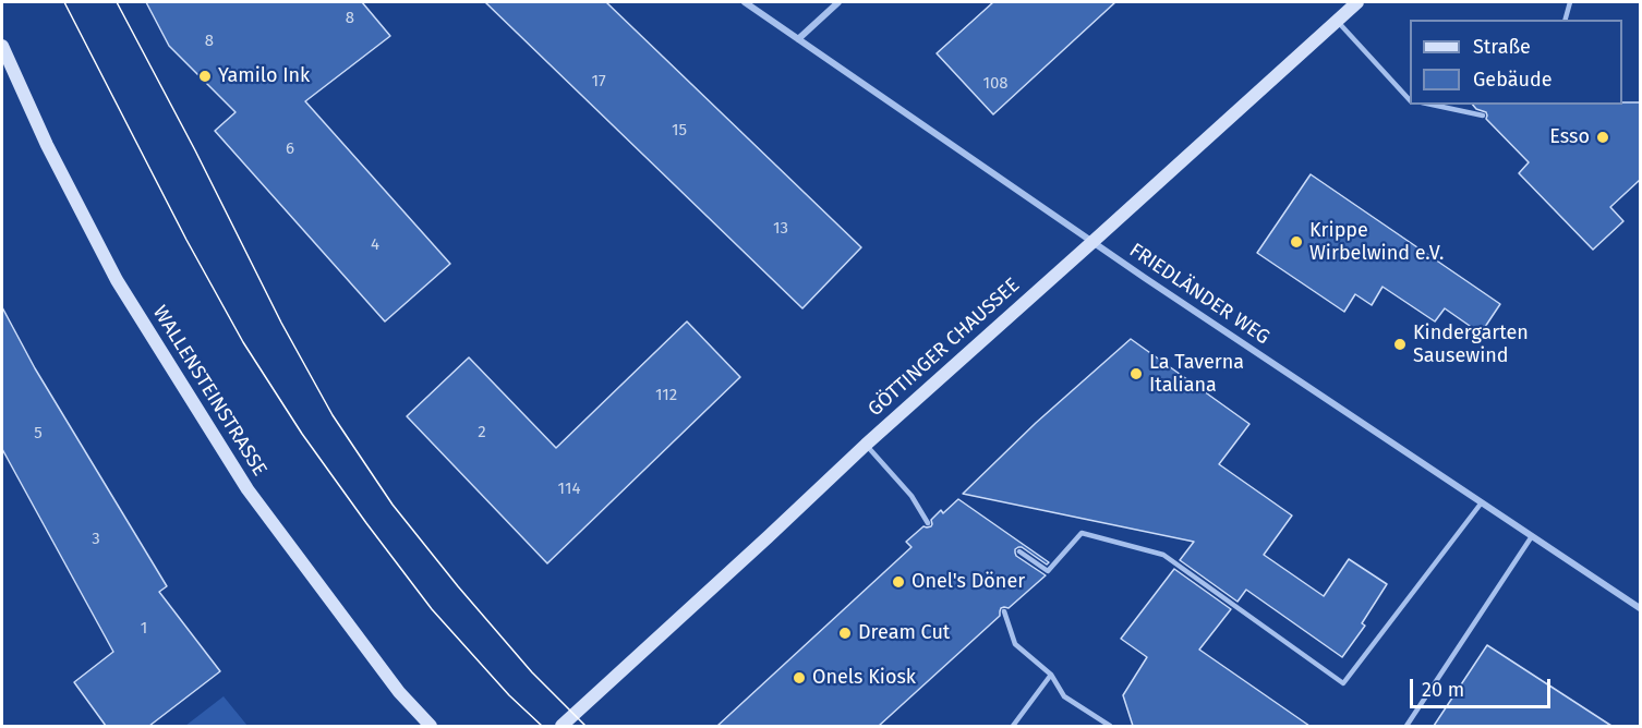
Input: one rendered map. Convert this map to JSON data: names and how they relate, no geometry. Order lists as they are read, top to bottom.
{
  "streets": {
    "street": ["FRIEDLÄNDER WEG", "GÖTTINGER CHAUSSEE", "WALLENSTEINSTRASSE"]
  },
  "crossings": [
    ["FRIEDLÄNDER WEG", "GÖTTINGER CHAUSSEE"]
  ],
  "places": [
    "Yamilo Ink",
    "Esso",
    "Krippe Wirbelwind e.V.",
    "Kindergarten Sausewind",
    "La Taverna Italiana",
    "Onel's Döner",
    "Dream Cut",
    "Onels Kiosk"
  ],
  "house_numbers": [
    "8",
    "8",
    "17",
    "108",
    "15",
    "6",
    "13",
    "4",
    "112",
    "2",
    "5",
    "114",
    "3",
    "1"
  ],
  "legend": ["Straße", "Gebäude"],
  "scale_bar": "20 m"
}
